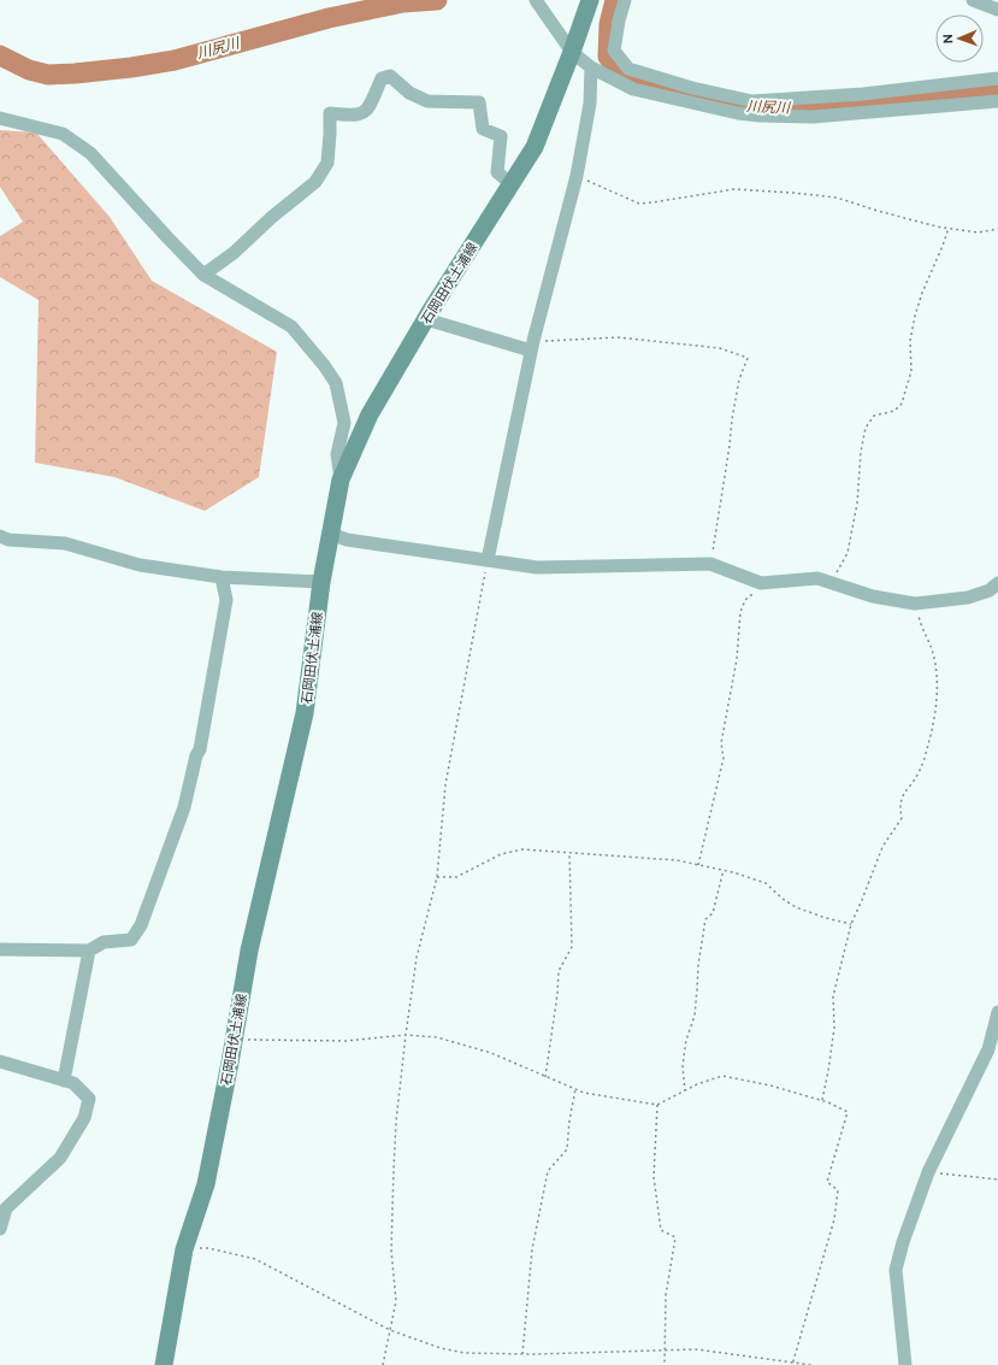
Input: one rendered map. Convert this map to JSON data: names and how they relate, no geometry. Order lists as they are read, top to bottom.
{
  "streets": {
    "main road": ["石岡田伏土浦線"]
  },
  "water": ["川尻川"],
  "north": "left"
}
